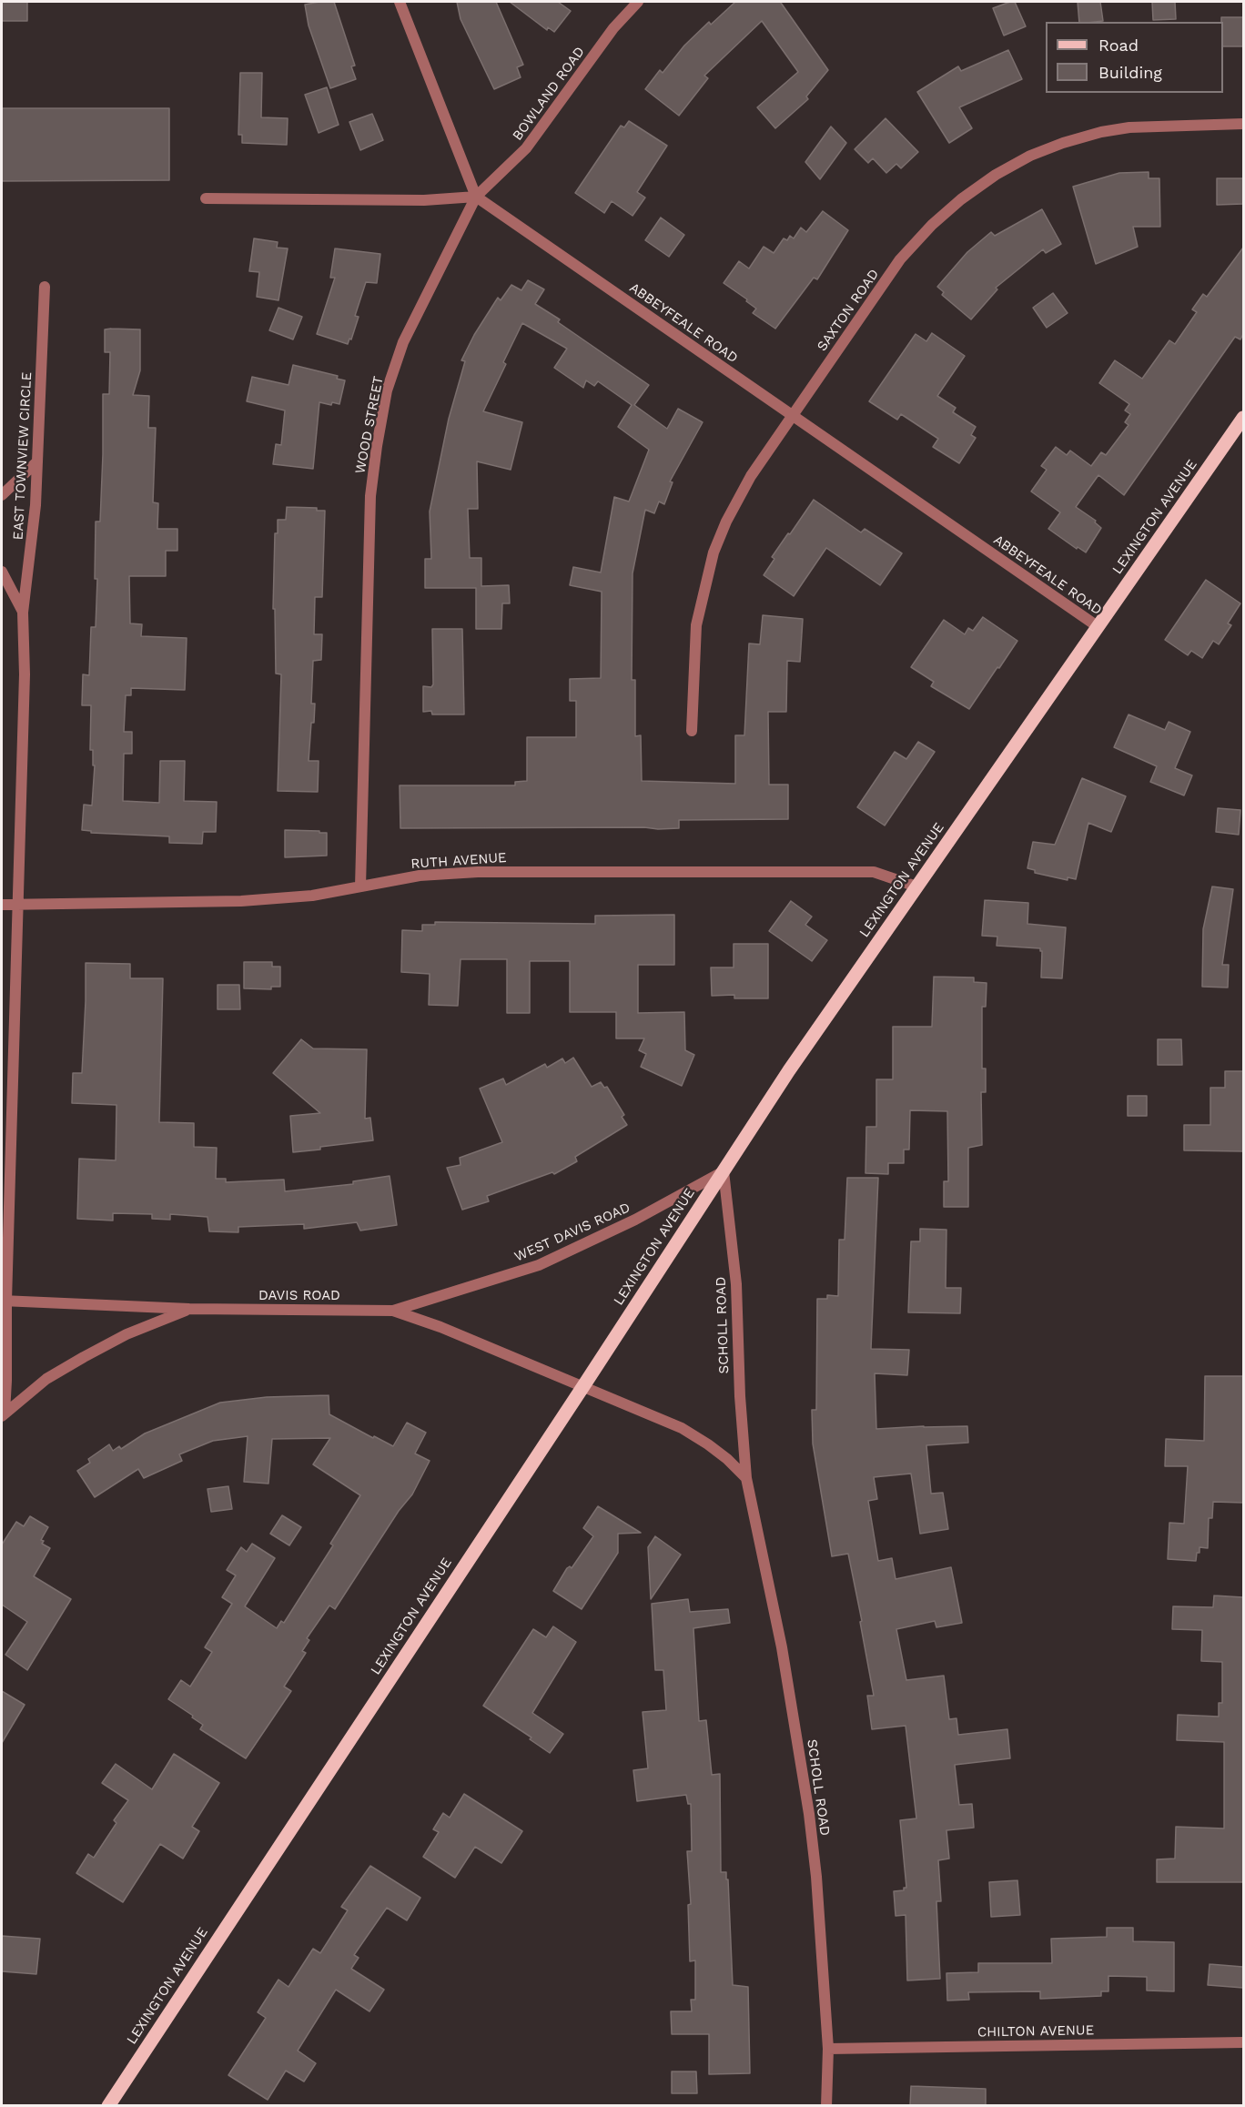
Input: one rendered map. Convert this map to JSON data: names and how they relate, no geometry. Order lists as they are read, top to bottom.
{
  "streets": {
    "main road": ["LEXINGTON AVENUE"],
    "street": [
      "BOWLAND ROAD",
      "SAXTON ROAD",
      "ABBEYFEALE ROAD",
      "WOOD STREET",
      "EAST TOWNVIEW CIRCLE",
      "RUTH AVENUE",
      "WEST DAVIS ROAD",
      "DAVIS ROAD",
      "SCHOLL ROAD",
      "CHILTON AVENUE"
    ]
  },
  "crossings": [
    ["BOWLAND ROAD", "ABBEYFEALE ROAD"],
    ["BOWLAND ROAD", "WOOD STREET"],
    ["SAXTON ROAD", "ABBEYFEALE ROAD"],
    ["ABBEYFEALE ROAD", "WOOD STREET"],
    ["ABBEYFEALE ROAD", "LEXINGTON AVENUE"],
    ["WOOD STREET", "RUTH AVENUE"],
    ["EAST TOWNVIEW CIRCLE", "RUTH AVENUE"],
    ["EAST TOWNVIEW CIRCLE", "DAVIS ROAD"],
    ["LEXINGTON AVENUE", "RUTH AVENUE"],
    ["LEXINGTON AVENUE", "WEST DAVIS ROAD"],
    ["LEXINGTON AVENUE", "DAVIS ROAD"],
    ["LEXINGTON AVENUE", "SCHOLL ROAD"],
    ["WEST DAVIS ROAD", "DAVIS ROAD"],
    ["WEST DAVIS ROAD", "SCHOLL ROAD"],
    ["SCHOLL ROAD", "CHILTON AVENUE"]
  ],
  "legend": ["Road", "Building"]
}
